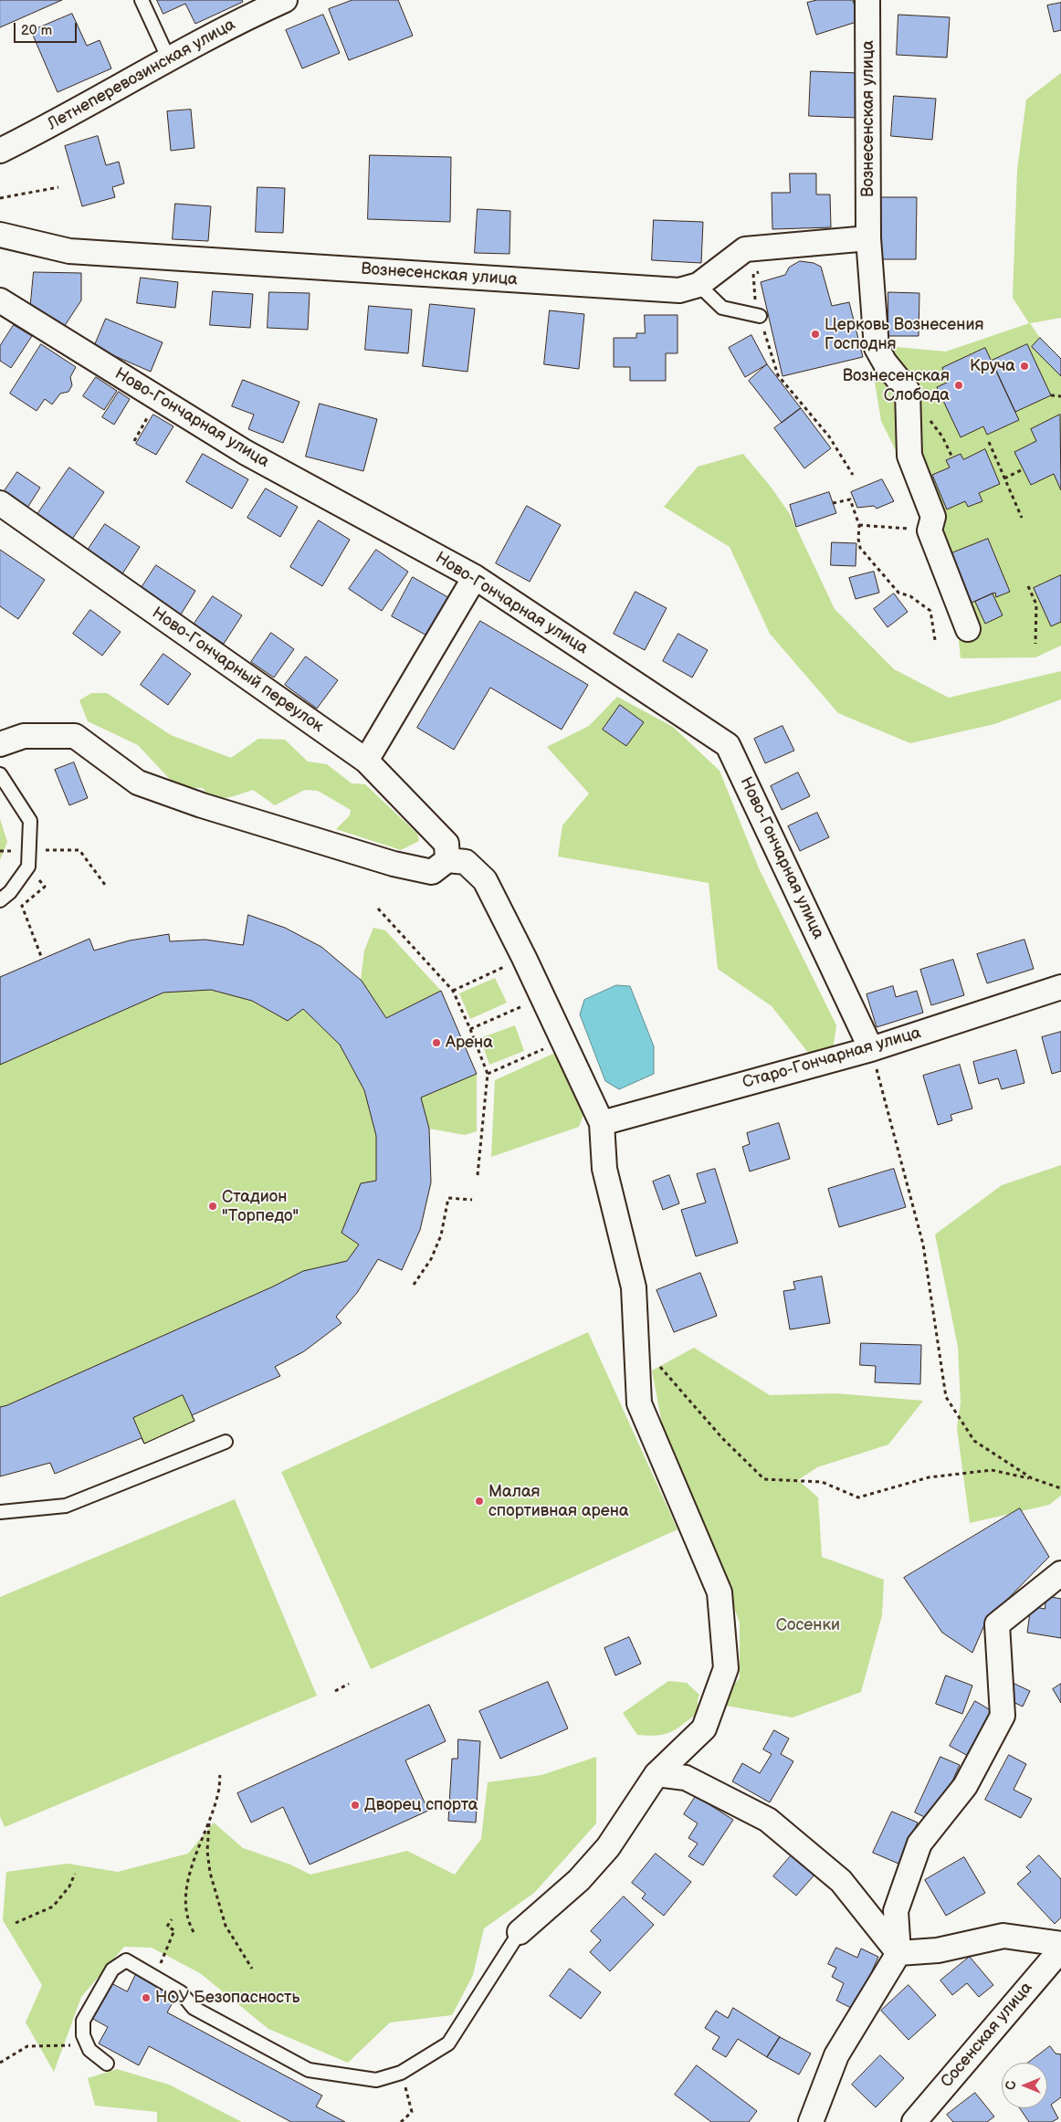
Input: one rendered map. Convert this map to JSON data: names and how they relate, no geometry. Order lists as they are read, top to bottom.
{
  "streets": {
    "street": [
      "Летнеперевозинская улица",
      "Вознесенская улица",
      "Ново-Гончарная улица",
      "Ново-Гончарный переулок",
      "Старо-Гончарная улица",
      "Сосенская улица"
    ]
  },
  "crossings": [
    ["Ново-Гончарная улица", "Старо-Гончарная улица"]
  ],
  "parks": ["Сосенки"],
  "places": [
    "Церковь Вознесения Господня",
    "Круча",
    "Вознесенская Слобода",
    "Арена",
    "Стадион \"Торпедо\"",
    "Малая спортивная арена",
    "Дворец спорта",
    "НОУ Безопасность"
  ],
  "scale_bar": "20 m",
  "north": "left"
}
